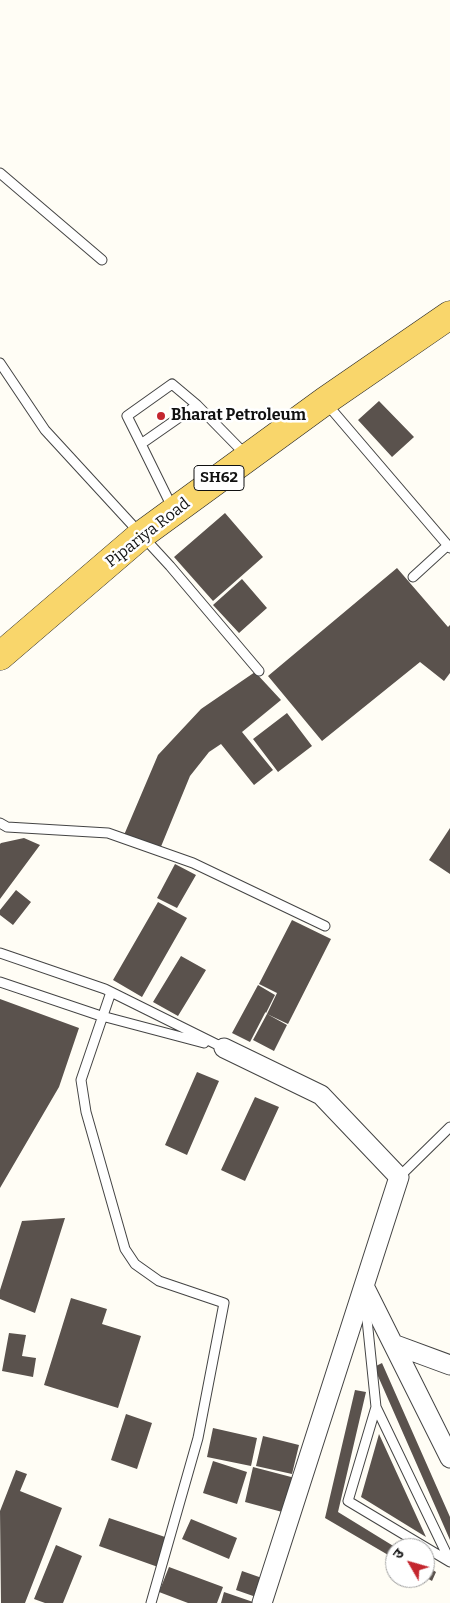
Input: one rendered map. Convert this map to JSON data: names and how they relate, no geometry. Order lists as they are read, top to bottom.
{
  "streets": {
    "main road": ["SH62", "Pipariya Road"]
  },
  "places": ["Bharat Petroleum"],
  "north": "top left"
}
